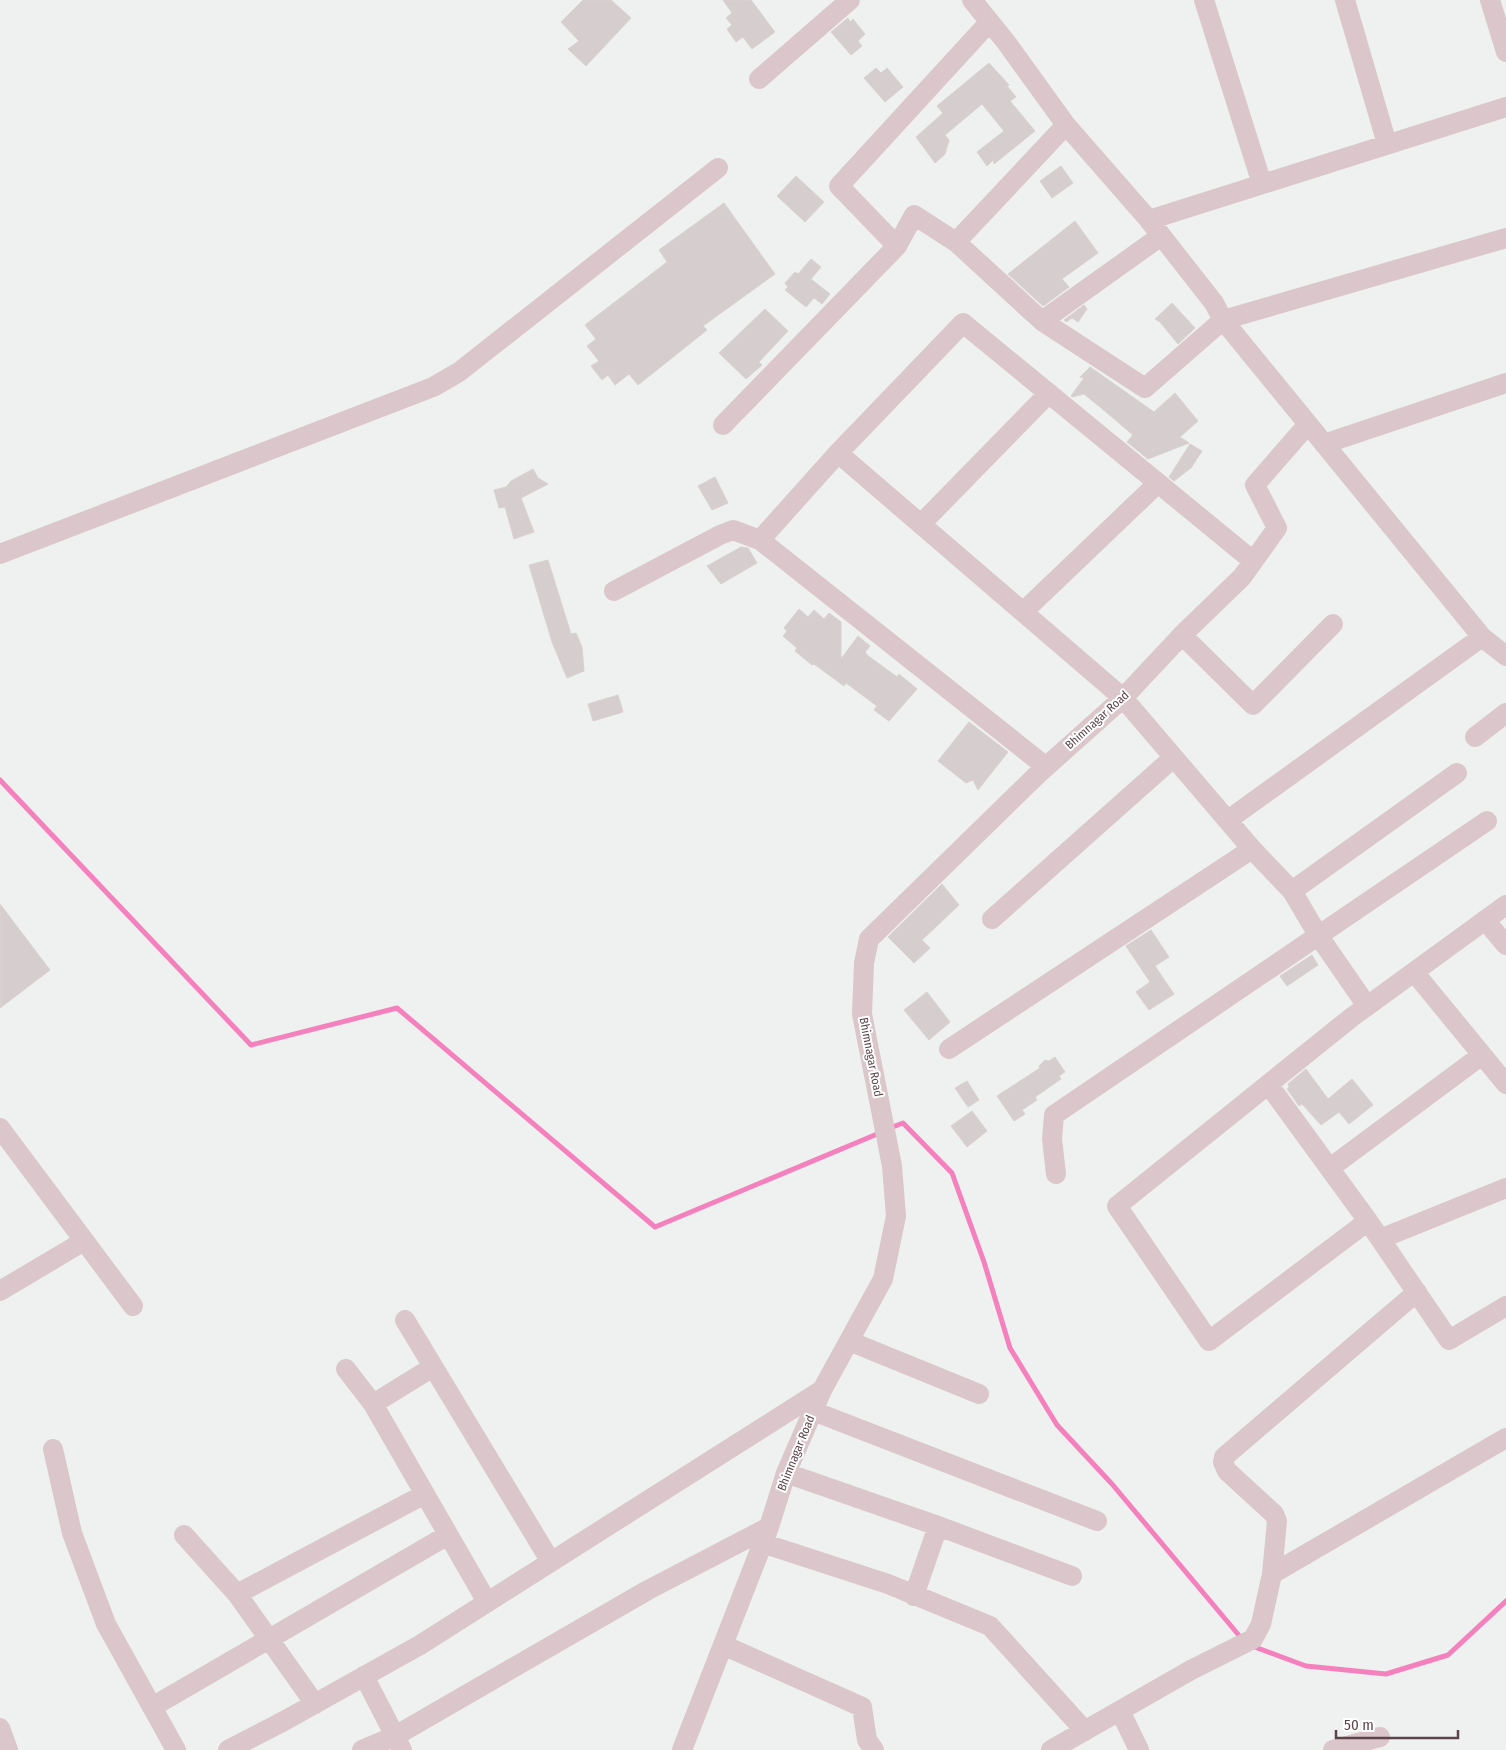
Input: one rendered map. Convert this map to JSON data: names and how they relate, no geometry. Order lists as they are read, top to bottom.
{
  "streets": {
    "street": ["Bhimnagar Road"]
  },
  "scale_bar": "50 m"
}
